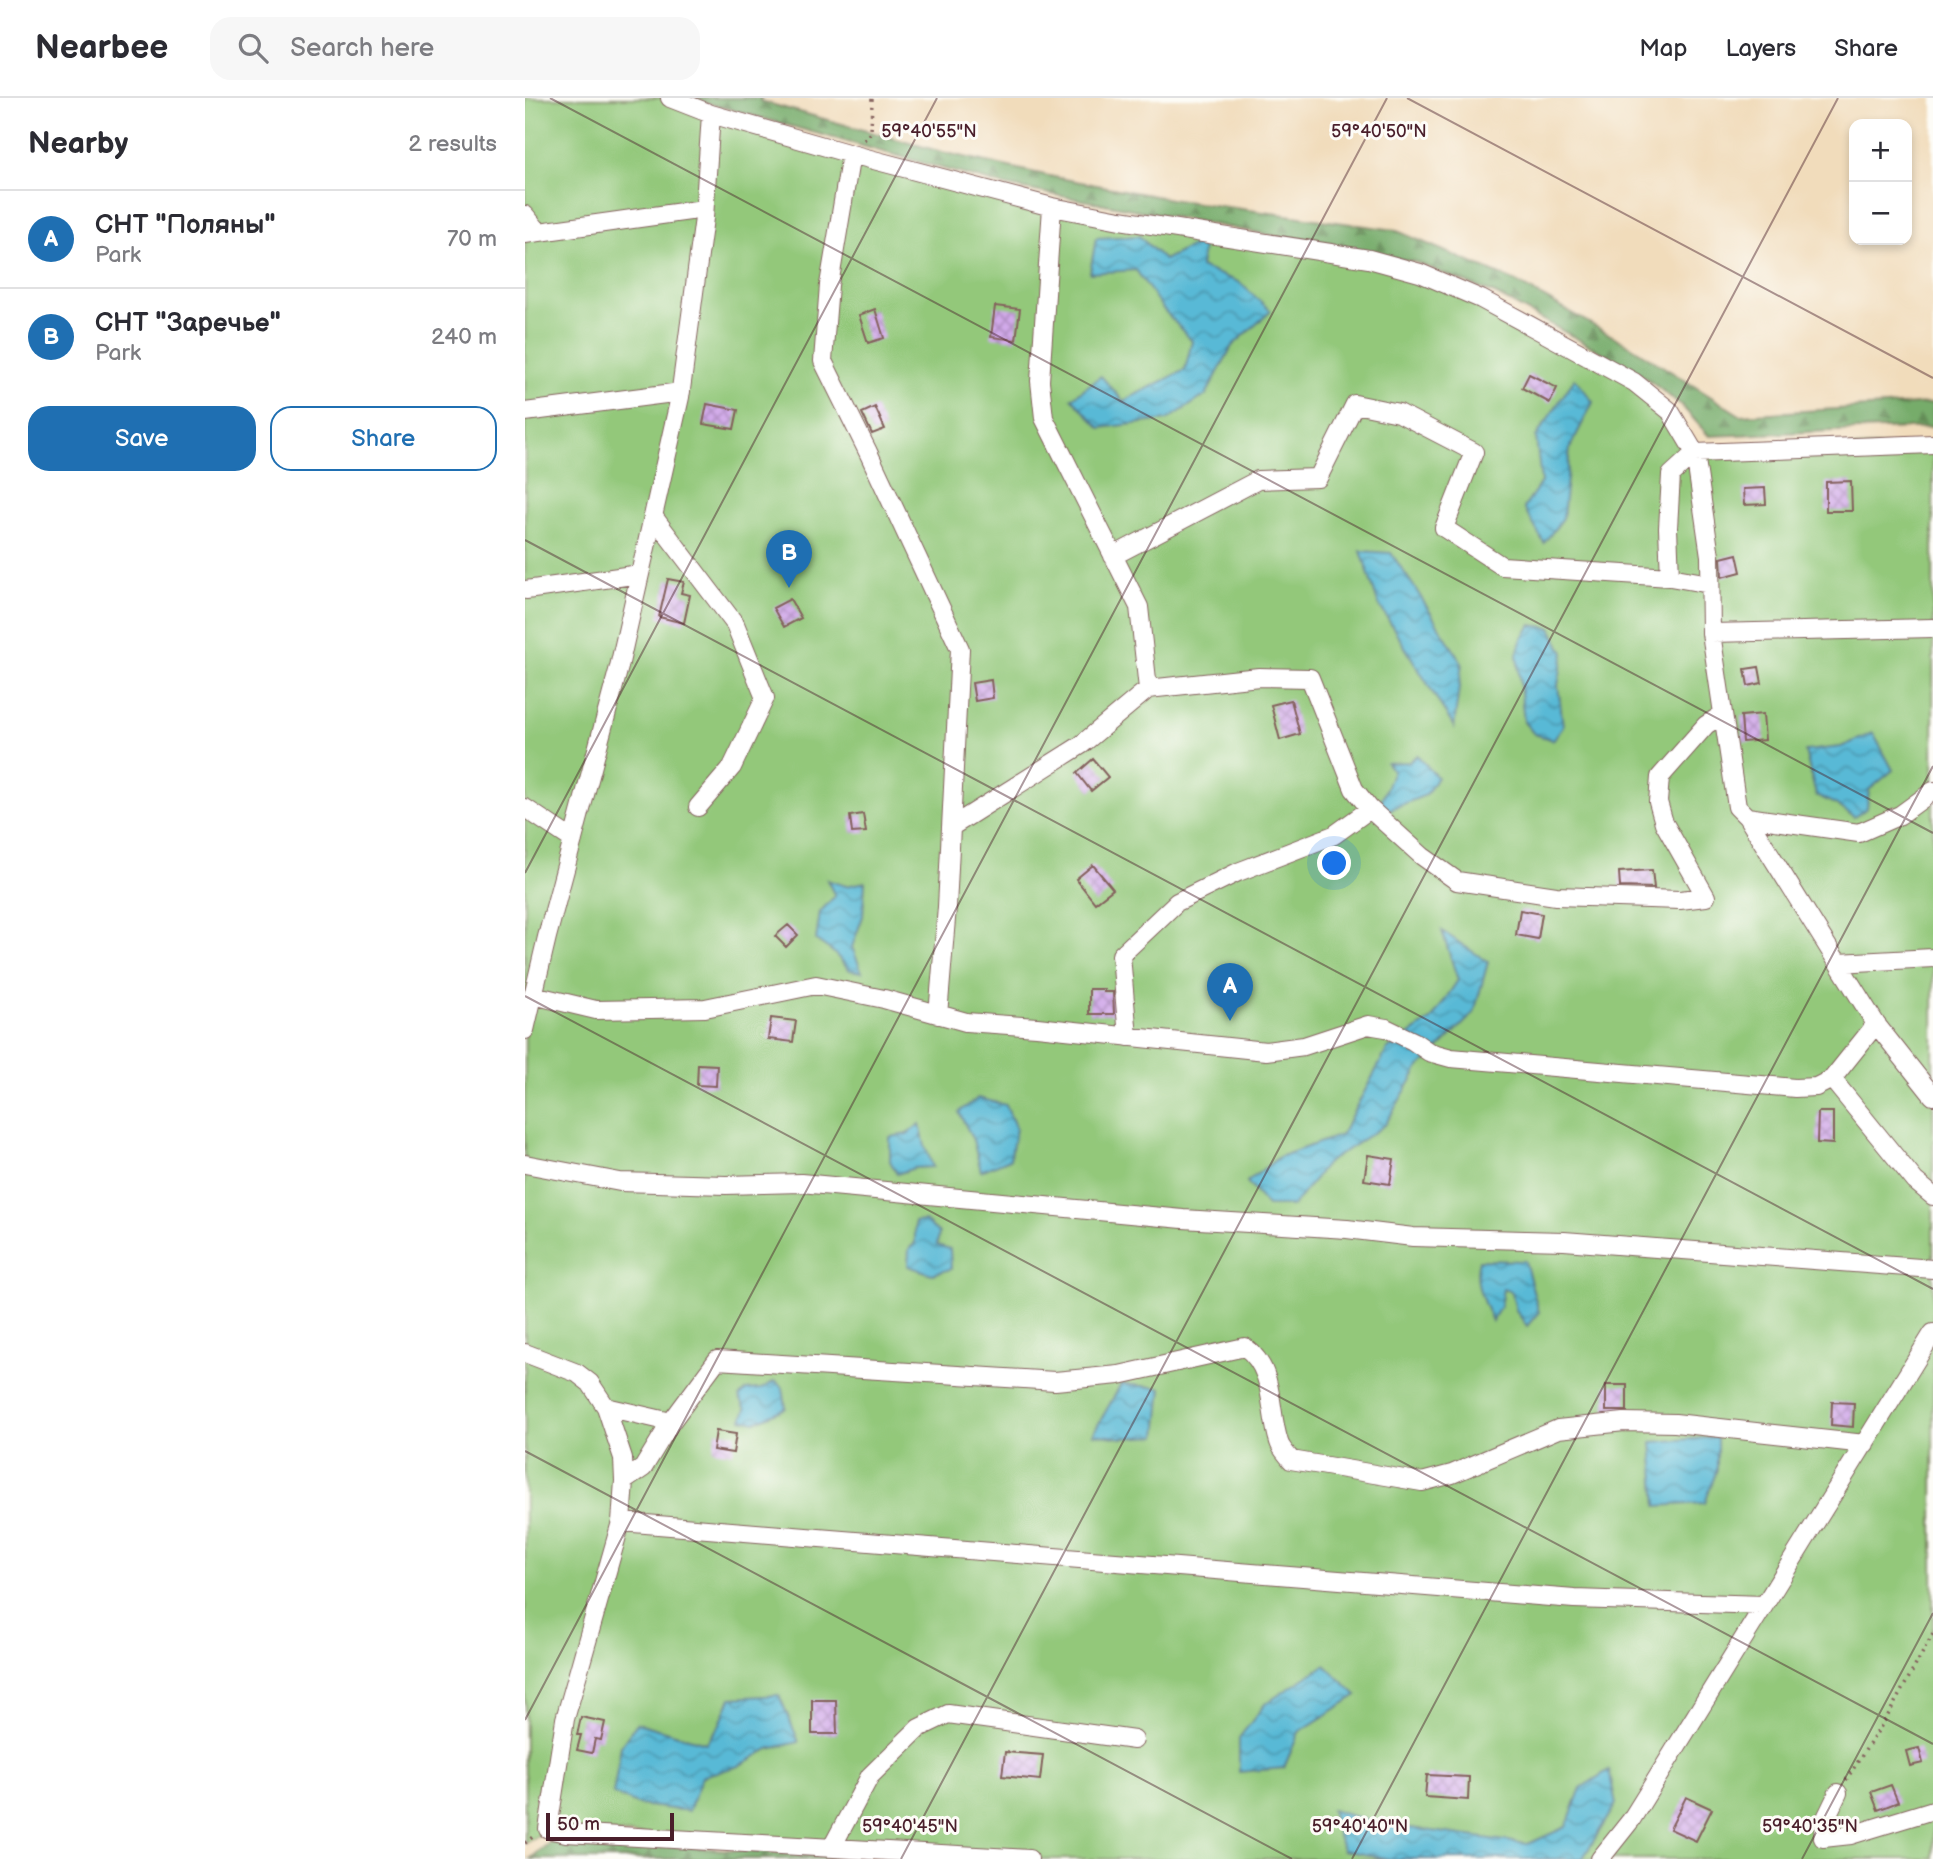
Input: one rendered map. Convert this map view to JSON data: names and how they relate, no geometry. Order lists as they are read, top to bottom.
{
  "scale_bar": "50 m",
  "page": {
    "header": "Nearbee",
    "search": "Search here",
    "nav": ["Map", "Layers", "Share"],
    "heading": ["Nearby", "2 results"],
    "map_buttons": ["+", "−"],
    "list": [
      {
        "mark": "A",
        "name": "СНТ \"Поляны\"",
        "note": "Park",
        "value": "70 m"
      },
      {
        "mark": "B",
        "name": "СНТ \"Заречье\"",
        "note": "Park",
        "value": "240 m"
      }
    ],
    "buttons": ["Save", "Share"],
    "pins": ["B", "A"],
    "scale": "50 m"
  },
  "coordinates": [
    "59°40'50\"N",
    "59°40'55\"N",
    "59°40'45\"N",
    "59°40'40\"N",
    "59°40'35\"N"
  ]
}
